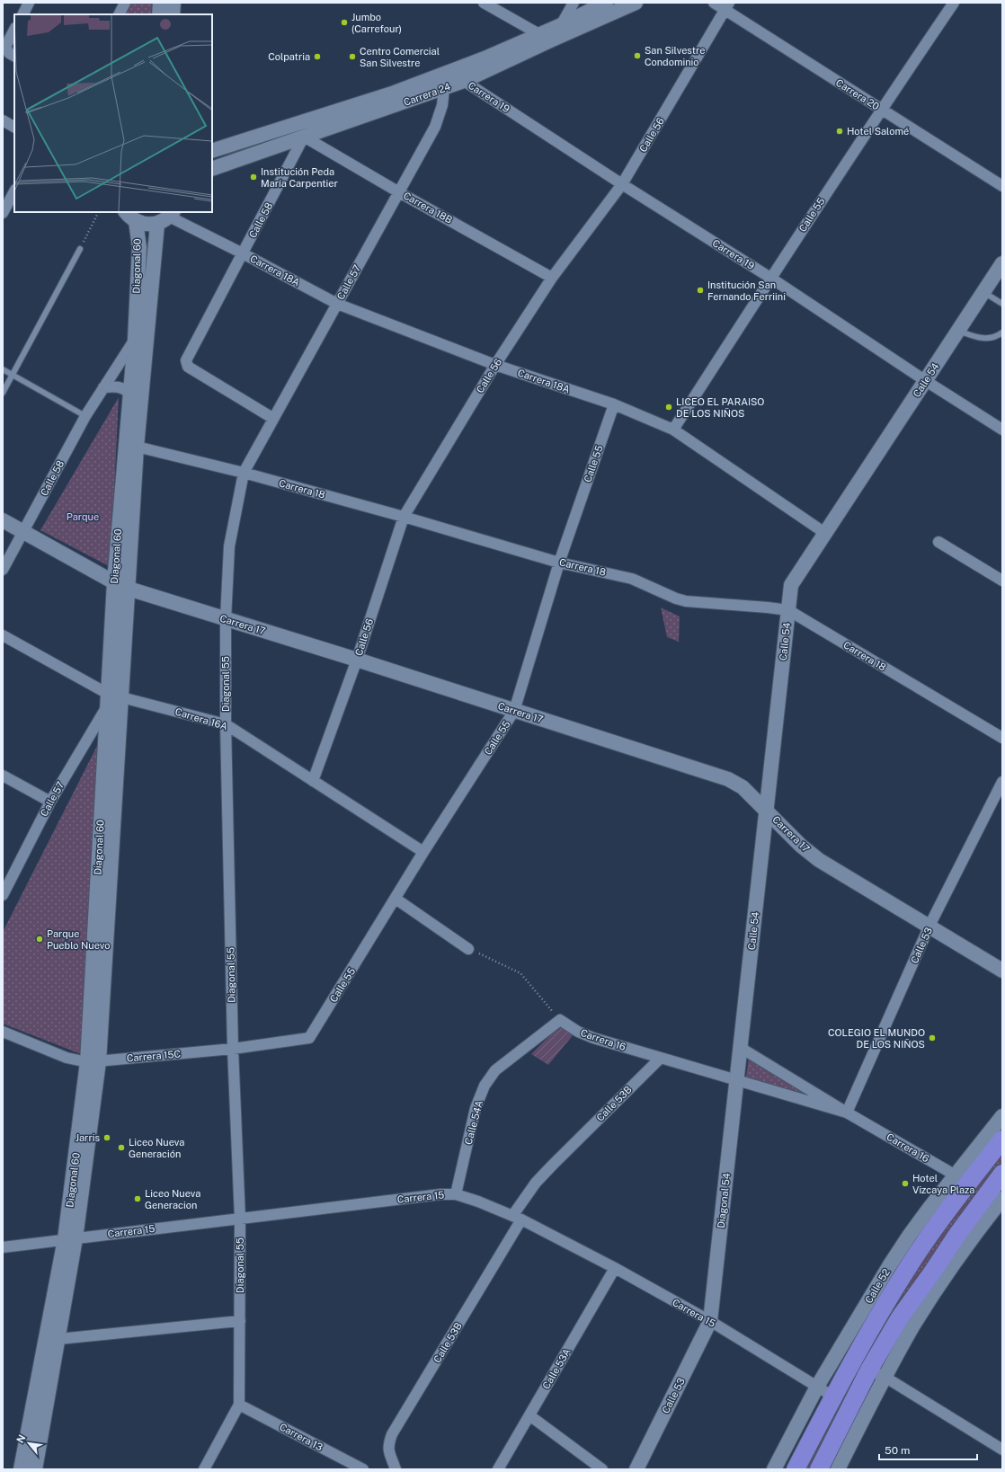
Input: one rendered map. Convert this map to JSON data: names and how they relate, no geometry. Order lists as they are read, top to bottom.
{
  "streets": {
    "main road": ["Calle 52"],
    "street": [
      "Carrera 24",
      "Carrera 20",
      "Carrera 19",
      "Calle 56",
      "Carrera 18B",
      "Calle 55",
      "Calle 58",
      "Diagonal 60",
      "Carrera 18A",
      "Calle 57",
      "Calle 54",
      "Carrera 18",
      "Carrera 17",
      "Diagonal 55",
      "Carrera 16A",
      "Calle 53",
      "Carrera 16",
      "Carrera 15C",
      "Calle 53B",
      "Calle 54A",
      "Carrera 15",
      "Diagonal 54",
      "Calle 53A",
      "Carrera 13"
    ]
  },
  "crossings": [
    ["Carrera 24", "Carrera 19"],
    ["Carrera 24", "Carrera 18B"],
    ["Carrera 24", "Calle 58"],
    ["Carrera 24", "Calle 57"],
    ["Carrera 20", "Calle 56"],
    ["Carrera 20", "Calle 55"],
    ["Carrera 19", "Calle 56"],
    ["Carrera 19", "Calle 55"],
    ["Carrera 19", "Calle 54"],
    ["Calle 56", "Carrera 18B"],
    ["Calle 56", "Carrera 18A"],
    ["Calle 56", "Carrera 18"],
    ["Calle 56", "Carrera 17"],
    ["Calle 56", "Carrera 16A"],
    ["Carrera 18B", "Calle 58"],
    ["Carrera 18B", "Calle 57"],
    ["Calle 55", "Carrera 18A"],
    ["Calle 55", "Carrera 18"],
    ["Calle 55", "Carrera 17"],
    ["Calle 55", "Carrera 16A"],
    ["Calle 55", "Carrera 15C"],
    ["Calle 58", "Diagonal 60"],
    ["Calle 58", "Carrera 18A"],
    ["Calle 58", "Calle 57"],
    ["Calle 58", "Carrera 17"],
    ["Diagonal 60", "Carrera 18A"],
    ["Diagonal 60", "Calle 57"],
    ["Diagonal 60", "Carrera 18"],
    ["Diagonal 60", "Carrera 17"],
    ["Diagonal 60", "Carrera 16A"],
    ["Diagonal 60", "Carrera 15C"],
    ["Diagonal 60", "Carrera 15"],
    ["Carrera 18A", "Calle 57"],
    ["Carrera 18A", "Calle 54"],
    ["Calle 57", "Carrera 18"],
    ["Calle 57", "Diagonal 55"],
    ["Calle 57", "Carrera 16A"],
    ["Calle 54", "Carrera 18"],
    ["Calle 54", "Carrera 17"],
    ["Calle 54", "Carrera 16"],
    ["Calle 54", "Diagonal 54"],
    ["Carrera 18", "Diagonal 55"],
    ["Carrera 17", "Diagonal 55"],
    ["Carrera 17", "Calle 53"],
    ["Diagonal 55", "Carrera 16A"],
    ["Diagonal 55", "Carrera 15C"],
    ["Diagonal 55", "Carrera 15"],
    ["Diagonal 55", "Carrera 13"],
    ["Calle 53", "Carrera 16"],
    ["Calle 53", "Carrera 15"],
    ["Calle 53", "Diagonal 54"],
    ["Carrera 16", "Calle 53B"],
    ["Carrera 16", "Calle 54A"],
    ["Carrera 16", "Diagonal 54"],
    ["Carrera 16", "Calle 52"],
    ["Calle 53B", "Carrera 15"],
    ["Calle 54A", "Carrera 15"],
    ["Carrera 15", "Diagonal 54"],
    ["Carrera 15", "Calle 52"],
    ["Carrera 15", "Calle 53A"]
  ],
  "parks": ["Parque"],
  "places": [
    "Jumbo (Carrefour)",
    "San Silvestre Condominio",
    "Colpatria",
    "Centro Comercial San Silvestre",
    "Hotel Salomé",
    "Institución Peda María Carpentier",
    "Institución San Fernando Ferriini",
    "LICEO EL PARAISO DE LOS NIÑOS",
    "Parque Pueblo Nuevo",
    "COLEGIO EL MUNDO DE LOS NIÑOS",
    "Jarris",
    "Liceo Nueva Generación",
    "Hotel Vizcaya Plaza",
    "Liceo Nueva Generacion"
  ],
  "scale_bar": "50 m",
  "north": "top left"
}
